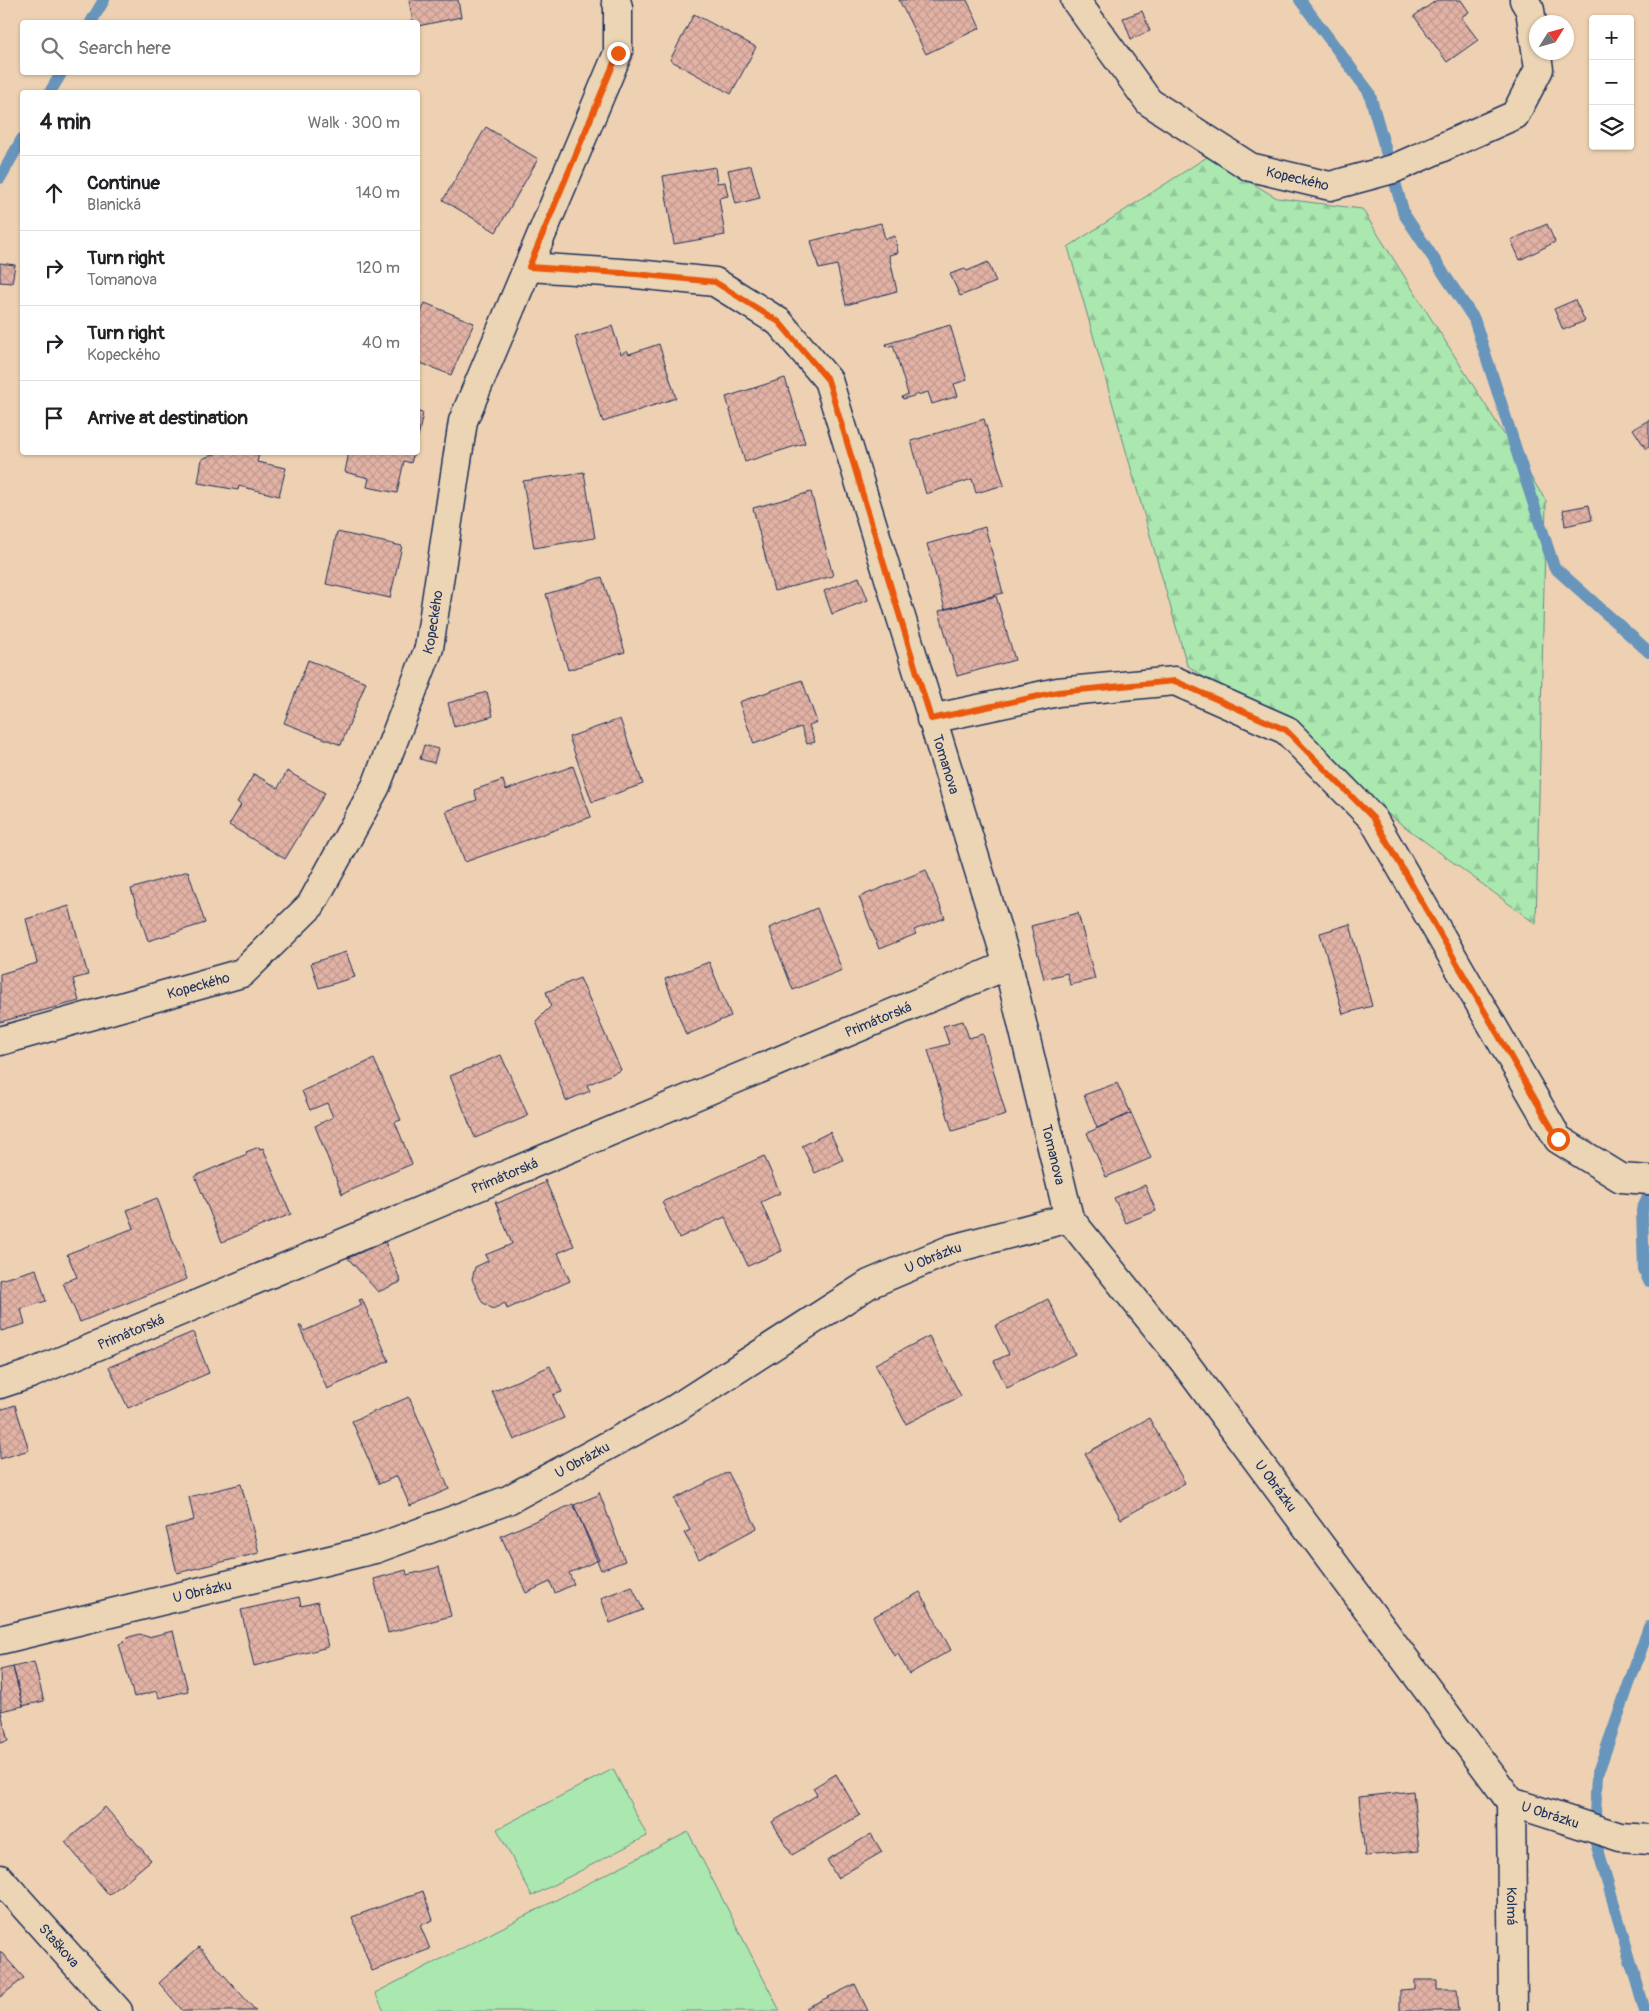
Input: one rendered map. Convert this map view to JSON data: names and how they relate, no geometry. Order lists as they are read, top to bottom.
{
  "streets": {
    "street": [
      "Kopeckého",
      "Tomanova",
      "Primátorská",
      "U Obrázku",
      "Kolmá",
      "Staškova"
    ]
  },
  "crossings": [
    ["Kopeckého", "Tomanova"],
    ["Tomanova", "Primátorská"],
    ["Tomanova", "U Obrázku"],
    ["U Obrázku", "Kolmá"]
  ],
  "north": "top right",
  "page": {
    "map_buttons": ["+", "−"],
    "search": "Search here",
    "heading": ["4 min", "Walk · 300 m"],
    "list": [
      ["Continue", "Blanická", "140 m"],
      ["Turn right", "Tomanova", "120 m"],
      ["Turn right", "Kopeckého", "40 m"],
      "Arrive at destination"
    ]
  }
}
